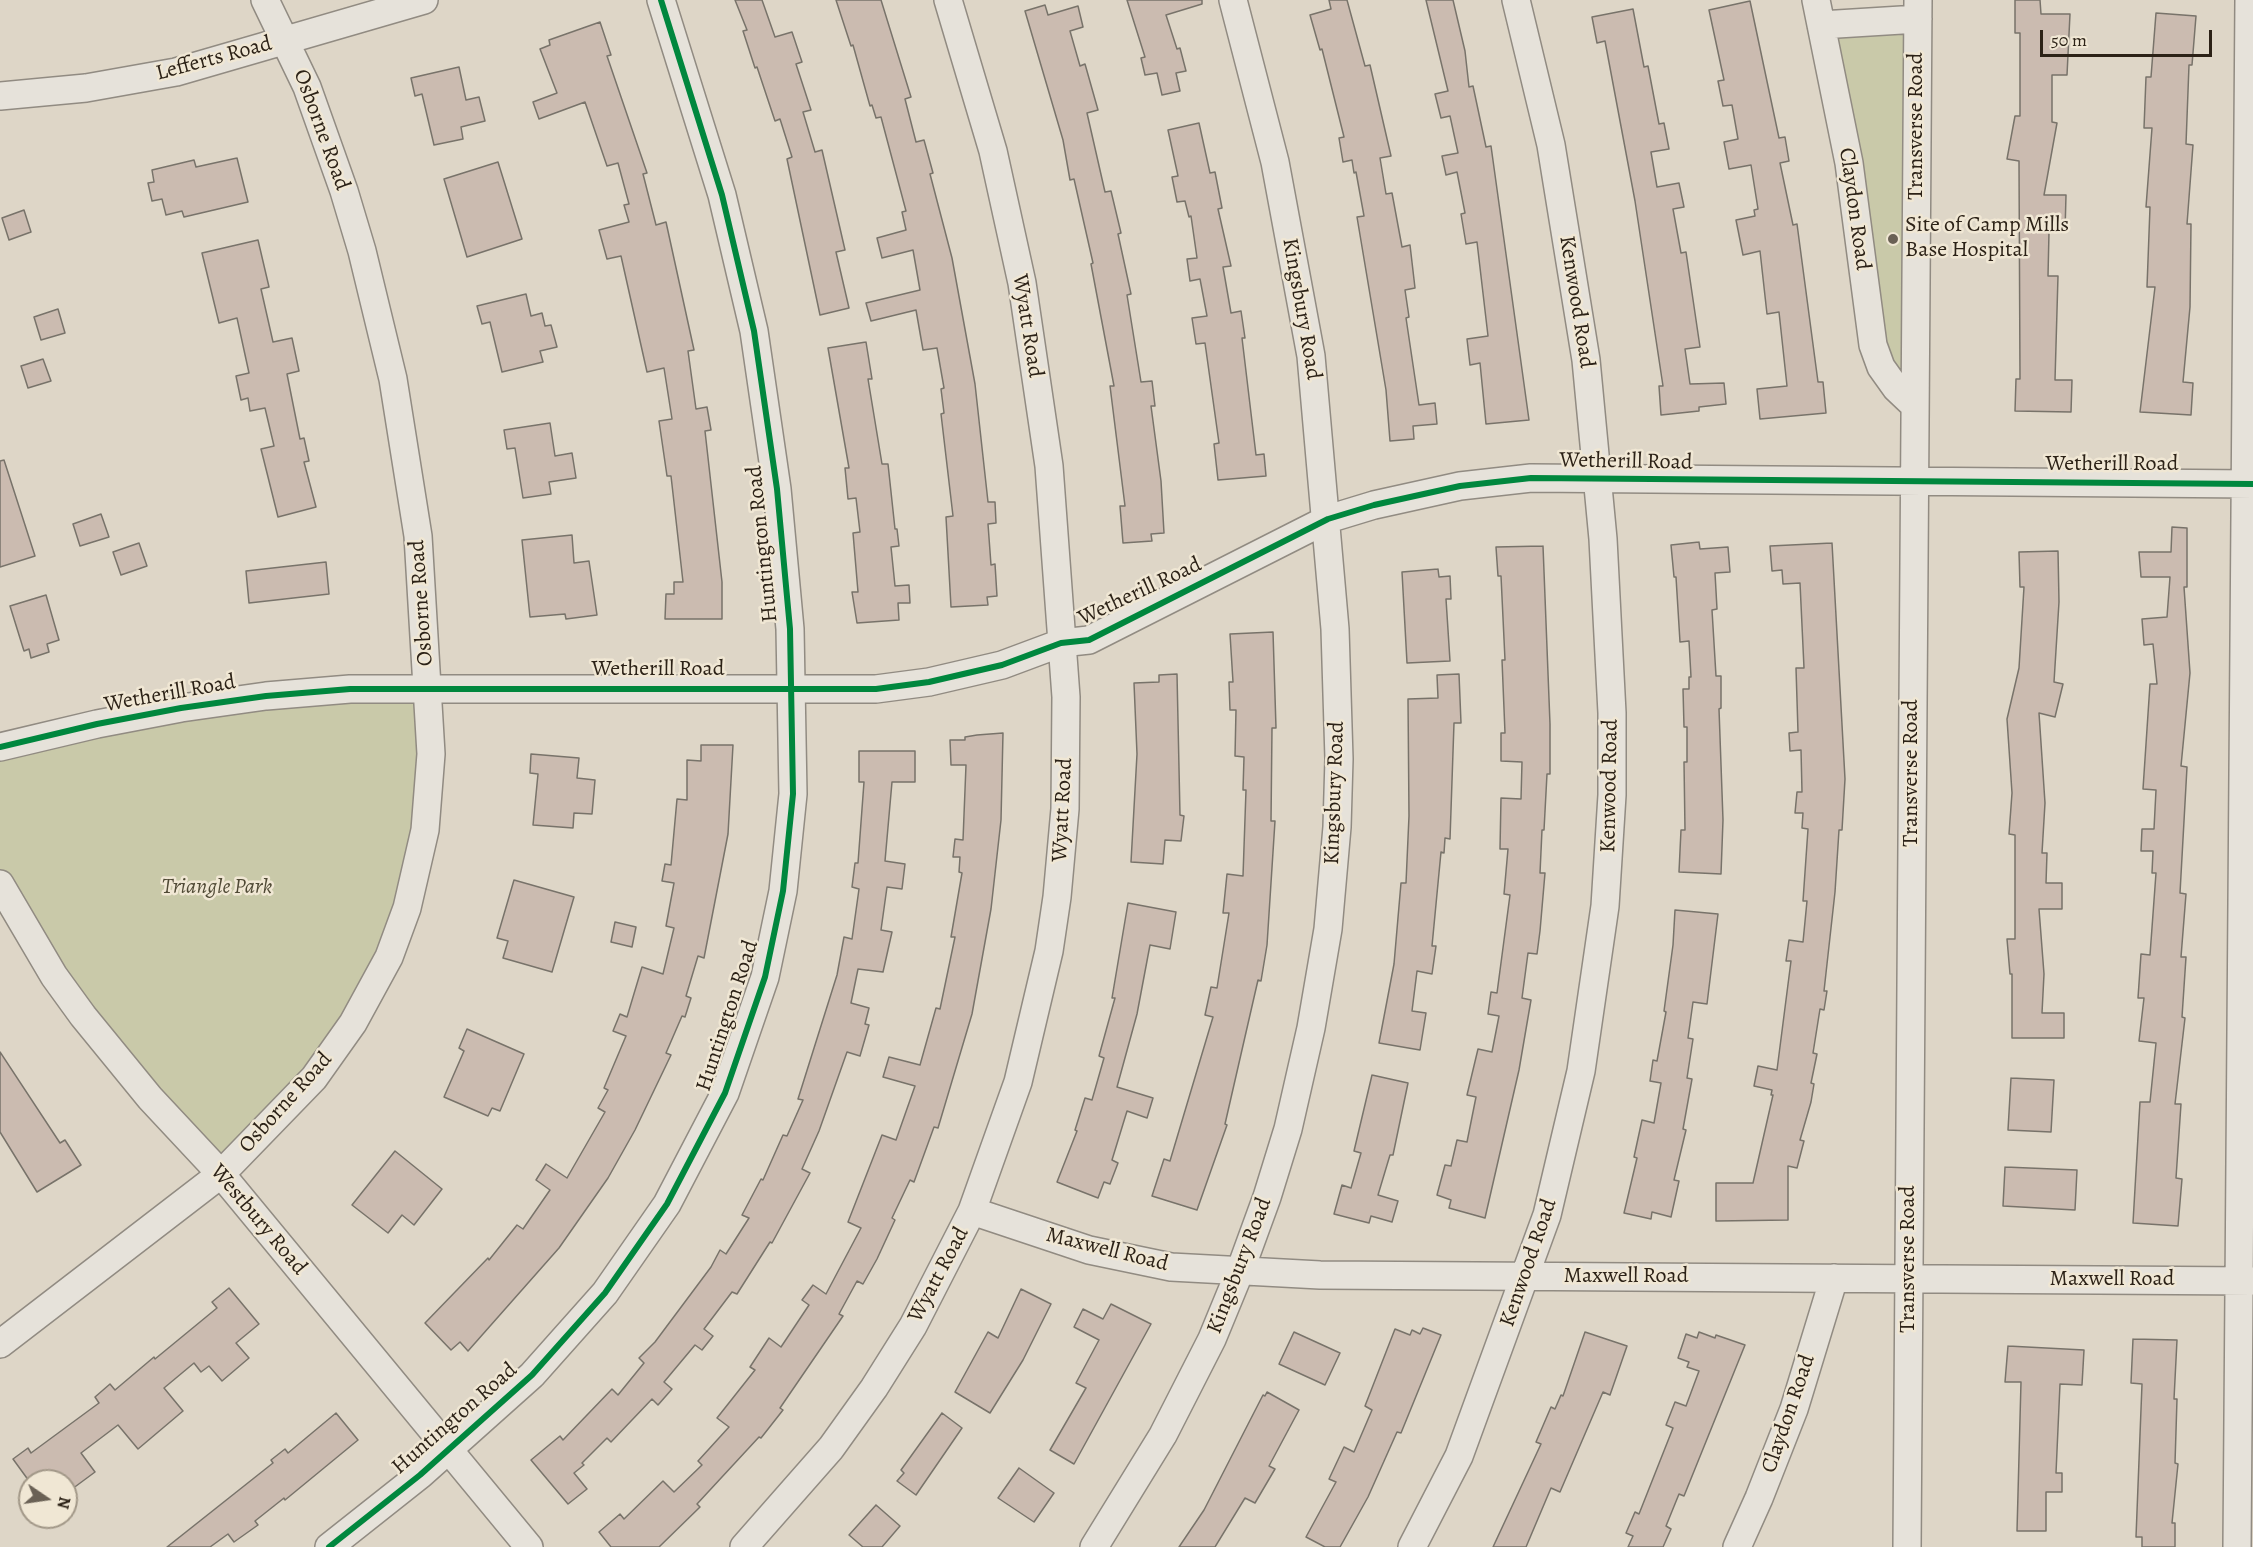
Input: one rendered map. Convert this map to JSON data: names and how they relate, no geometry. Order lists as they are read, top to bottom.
{
  "streets": {
    "street": [
      "Lefferts Road",
      "Transverse Road",
      "Osborne Road",
      "Claydon Road",
      "Kenwood Road",
      "Kingsbury Road",
      "Wyatt Road",
      "Wetherill Road",
      "Huntington Road",
      "Westbury Road",
      "Maxwell Road"
    ]
  },
  "crossings": [
    ["Lefferts Road", "Osborne Road"],
    ["Transverse Road", "Claydon Road"],
    ["Transverse Road", "Wetherill Road"],
    ["Transverse Road", "Maxwell Road"],
    ["Osborne Road", "Wetherill Road"],
    ["Osborne Road", "Westbury Road"],
    ["Claydon Road", "Maxwell Road"],
    ["Kenwood Road", "Wetherill Road"],
    ["Kenwood Road", "Maxwell Road"],
    ["Kingsbury Road", "Wetherill Road"],
    ["Kingsbury Road", "Maxwell Road"],
    ["Wyatt Road", "Wetherill Road"],
    ["Wyatt Road", "Maxwell Road"],
    ["Wetherill Road", "Huntington Road"],
    ["Huntington Road", "Westbury Road"]
  ],
  "parks": ["Triangle Park"],
  "places": ["Site of Camp Mills Base Hospital"],
  "scale_bar": "50 m",
  "north": "right"
}
